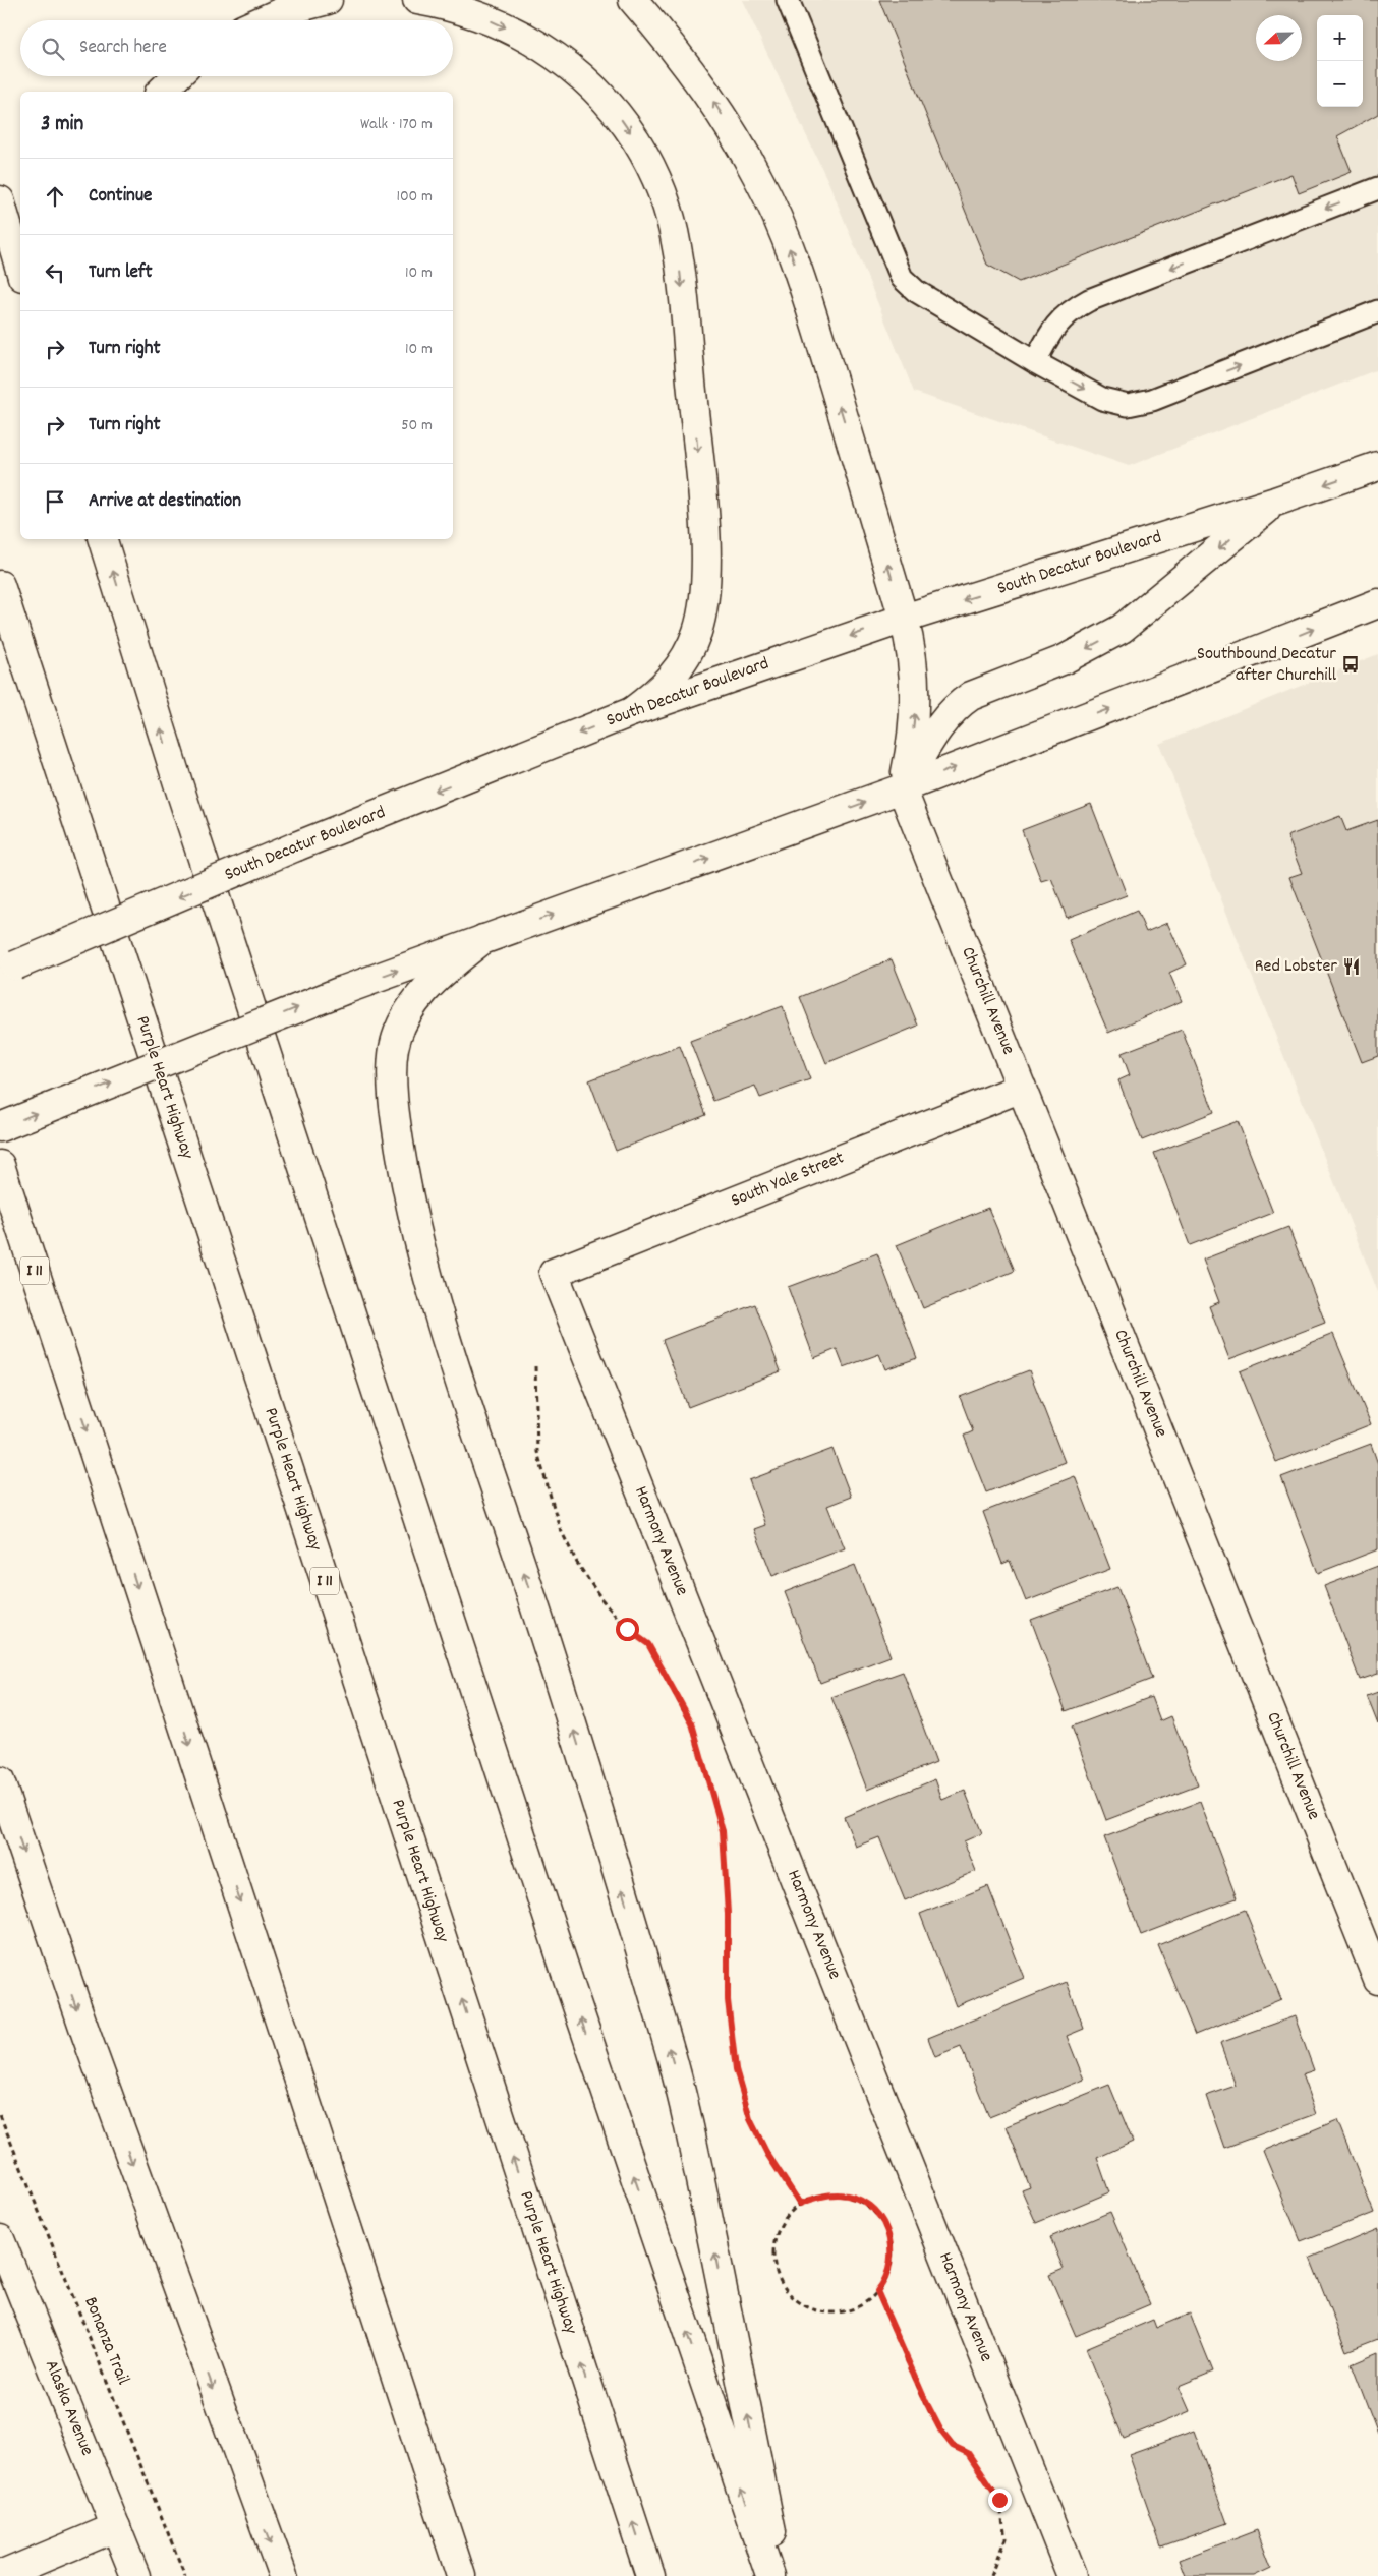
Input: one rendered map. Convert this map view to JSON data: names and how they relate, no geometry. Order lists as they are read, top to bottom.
{
  "streets": {
    "main road": [
      "South Decatur Boulevard",
      "Churchill Avenue",
      "Purple Heart Highway",
      "South Yale Street",
      "I 11",
      "Harmony Avenue",
      "Alaska Avenue"
    ],
    "path": ["Bonanza Trail"]
  },
  "crossings": [
    ["Churchill Avenue", "South Yale Street"],
    ["South Yale Street", "Harmony Avenue"]
  ],
  "places": {
    "bus stop": ["Southbound Decatur after Churchill"],
    "restaurant": ["Red Lobster"]
  },
  "north": "left",
  "page": {
    "map_buttons": ["+", "−"],
    "search": "Search here",
    "heading": ["3 min", "Walk · 170 m"],
    "list": [
      ["Continue", "100 m"],
      ["Turn left", "10 m"],
      ["Turn right", "10 m"],
      ["Turn right", "50 m"],
      "Arrive at destination"
    ]
  }
}
